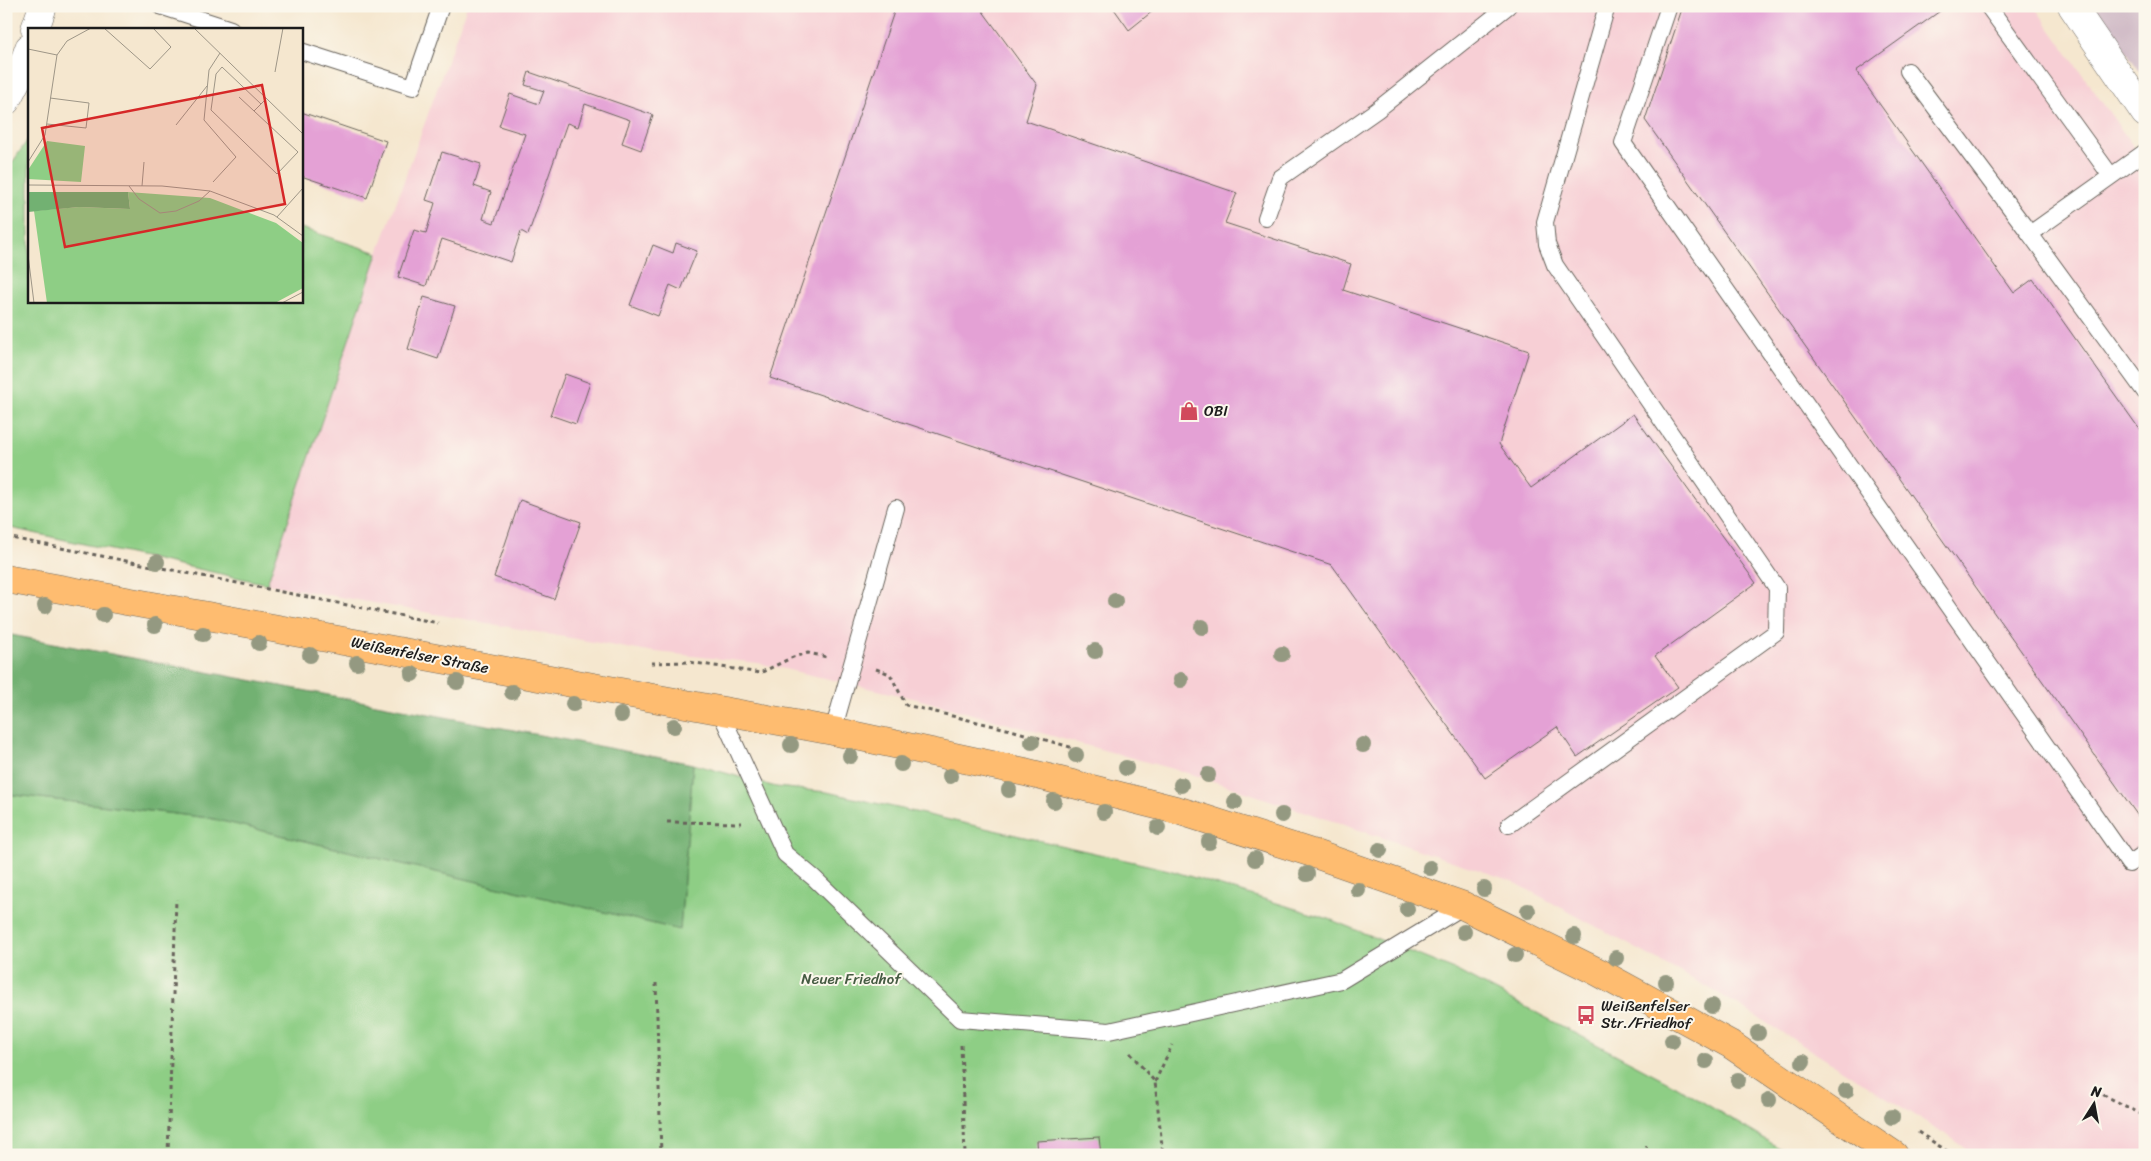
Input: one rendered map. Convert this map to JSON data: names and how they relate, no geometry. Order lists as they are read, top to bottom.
{
  "streets": {
    "main road": ["Weißenfelser Straße"]
  },
  "parks": ["Neuer Friedhof"],
  "places": {
    "shop": ["OBI"],
    "bus stop": ["Weißenfelser Str./Friedhof"]
  },
  "north": "top"
}
